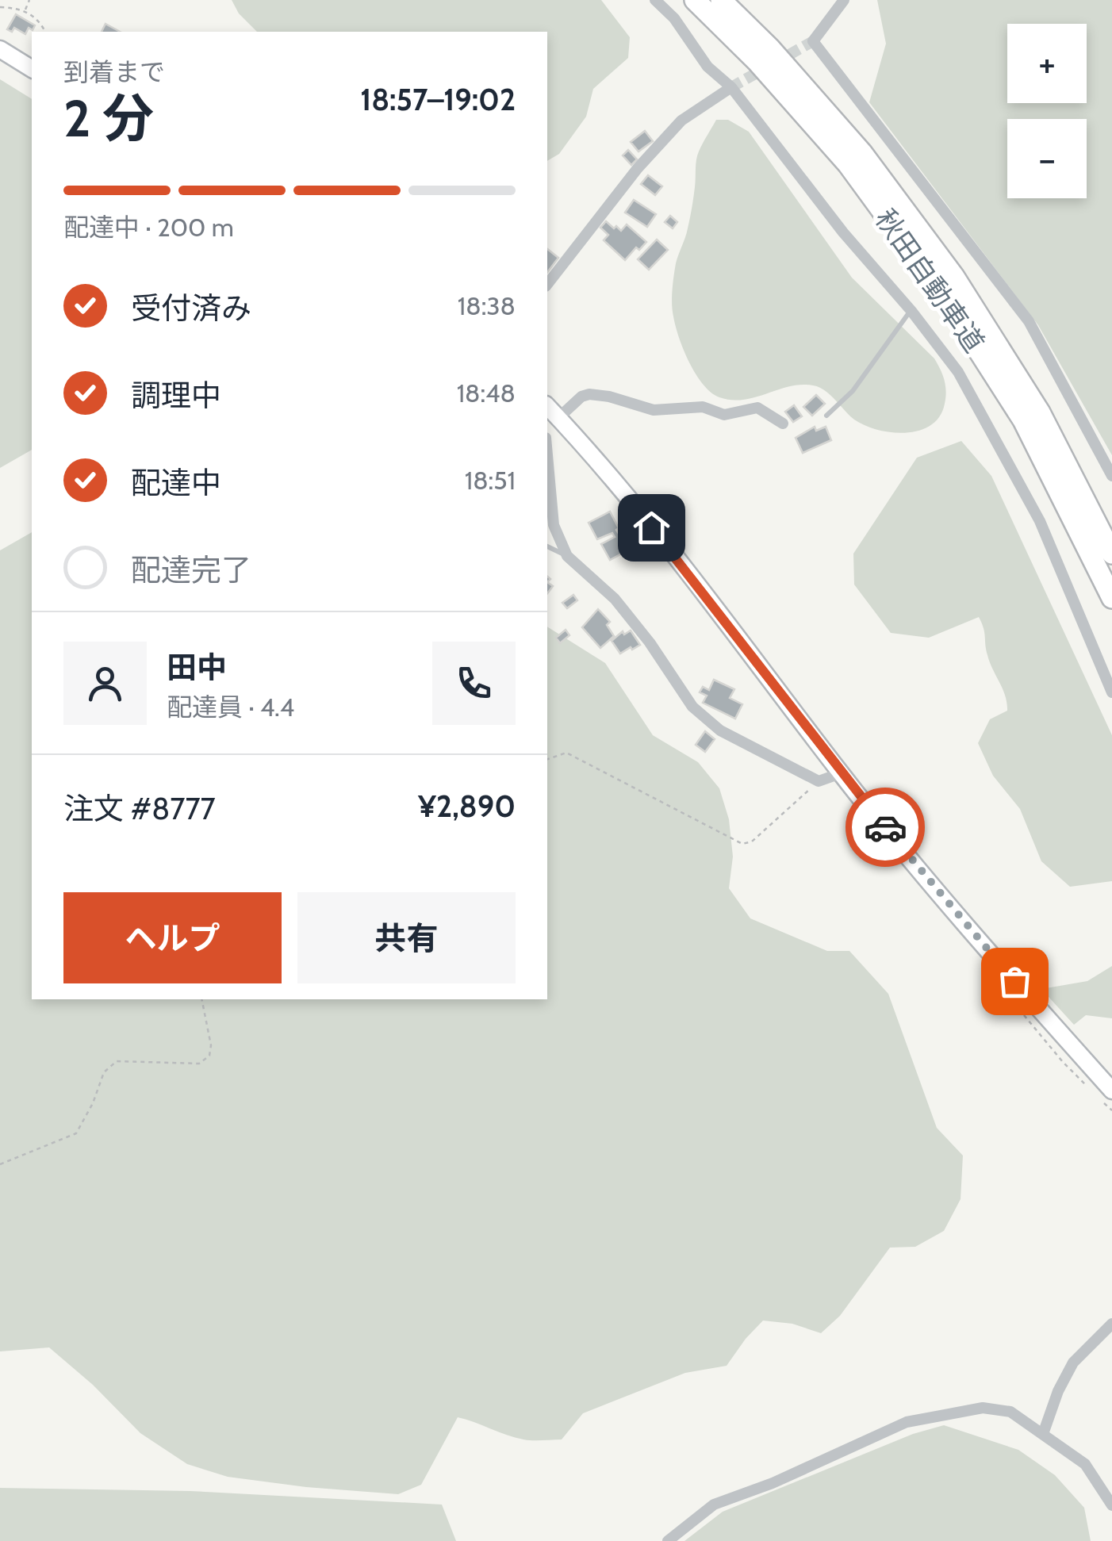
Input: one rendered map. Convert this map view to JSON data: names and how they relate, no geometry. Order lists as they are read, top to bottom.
{
  "streets": {
    "highway": ["秋田自動車道"]
  },
  "page": {
    "map_buttons": ["+", "−"],
    "heading": ["2 分", "到着まで", "18:57–19:02"],
    "panel": [
      "田中",
      "配達員 · 4.4",
      "注文 #8777",
      "¥2,890"
    ],
    "bar": "配達中 · 200 m",
    "list": [
      ["受付済み", "18:38"],
      ["調理中", "18:48"],
      ["配達中", "18:51"],
      "配達完了"
    ],
    "buttons": ["ヘルプ", "共有"]
  }
}
